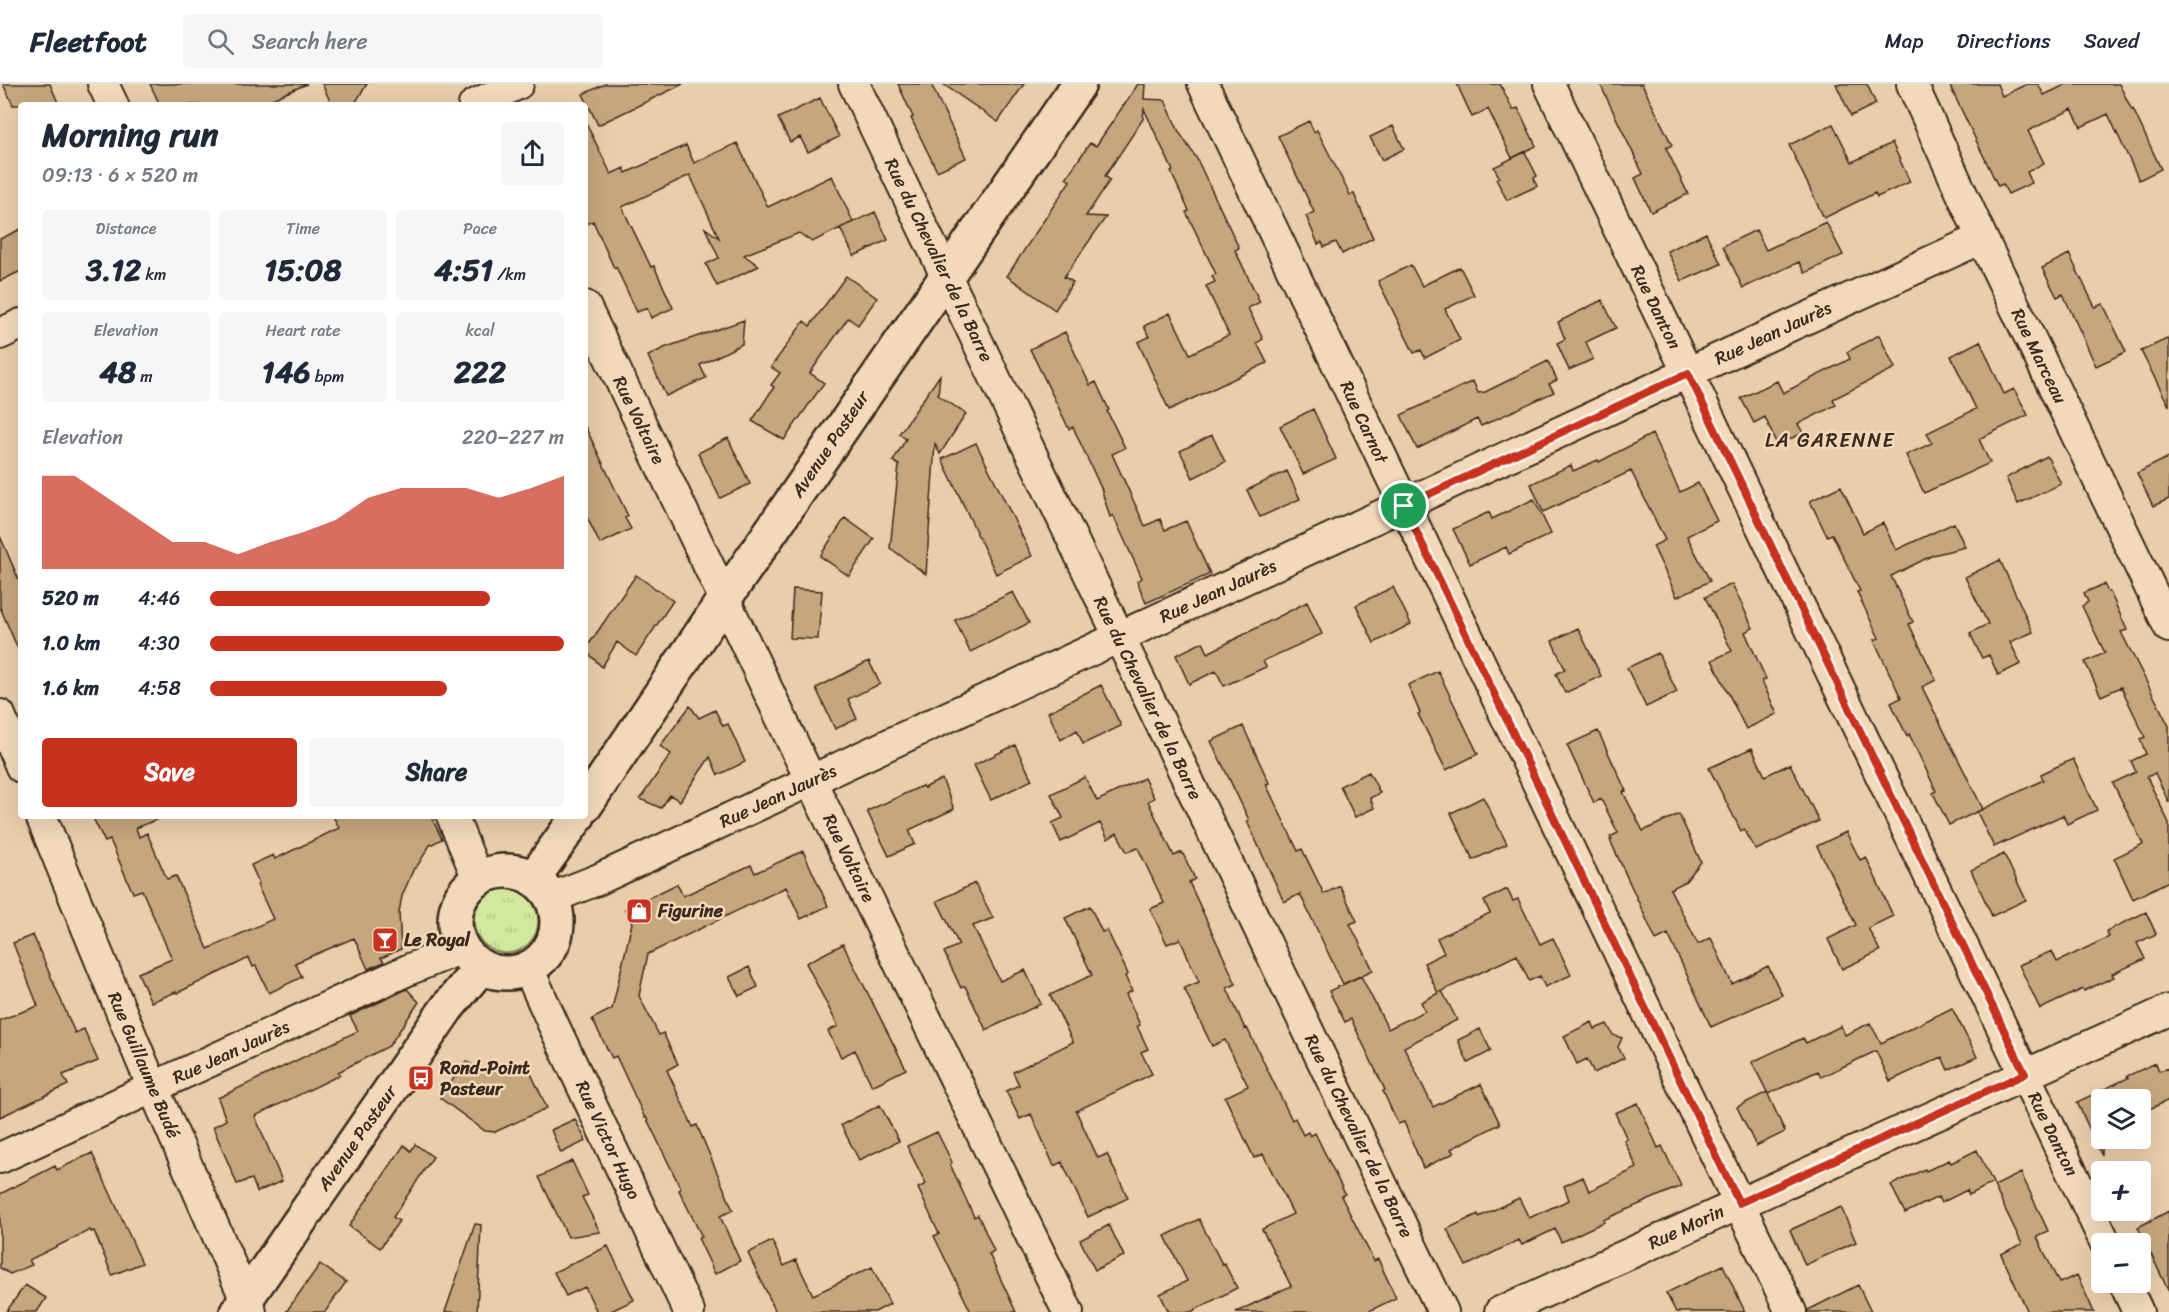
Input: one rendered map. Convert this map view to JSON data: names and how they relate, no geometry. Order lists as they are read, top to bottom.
{
  "streets": {
    "street": [
      "Rue du Chevalier de la Barre",
      "Rue Danton",
      "Rue Jean Jaurès",
      "Rue Marceau",
      "Rue Voltaire",
      "Rue Carnot",
      "Avenue Pasteur",
      "Rue Guillaume Budé",
      "Rue Victor Hugo",
      "Rue Morin"
    ]
  },
  "crossings": [
    ["Rue du Chevalier de la Barre", "Rue Jean Jaurès"],
    ["Rue du Chevalier de la Barre", "Avenue Pasteur"],
    ["Rue Danton", "Rue Jean Jaurès"],
    ["Rue Danton", "Rue Morin"],
    ["Rue Jean Jaurès", "Rue Marceau"],
    ["Rue Jean Jaurès", "Rue Voltaire"],
    ["Rue Jean Jaurès", "Rue Carnot"],
    ["Rue Jean Jaurès", "Avenue Pasteur"],
    ["Rue Jean Jaurès", "Rue Guillaume Budé"],
    ["Rue Jean Jaurès", "Rue Victor Hugo"],
    ["Rue Voltaire", "Avenue Pasteur"],
    ["Rue Carnot", "Rue Morin"],
    ["Avenue Pasteur", "Rue Guillaume Budé"],
    ["Avenue Pasteur", "Rue Victor Hugo"]
  ],
  "districts": ["LA GARENNE"],
  "places": {
    "shop": ["Figurine"],
    "bar": ["Le Royal"],
    "bus stop": ["Rond-Point Pasteur"]
  },
  "page": {
    "header": "Fleetfoot",
    "search": "Search here",
    "nav": ["Map", "Directions", "Saved"],
    "heading": ["Morning run", "09:13 · 6 × 520 m"],
    "stats": [
      ["Distance", "3.12 km"],
      ["Time", "15:08"],
      ["Pace", "4:51 /km"],
      ["Elevation", "48 m"],
      ["Heart rate", "146 bpm"],
      ["kcal", "222"]
    ],
    "chart": ["Elevation", "220–227 m"],
    "list": [
      {
        "name": "520 m",
        "note": "4:46"
      },
      {
        "name": "1.0 km",
        "note": "4:30"
      },
      {
        "name": "1.6 km",
        "note": "4:58"
      }
    ],
    "buttons": ["Save", "Share"],
    "map_buttons": ["+", "−"]
  }
}
